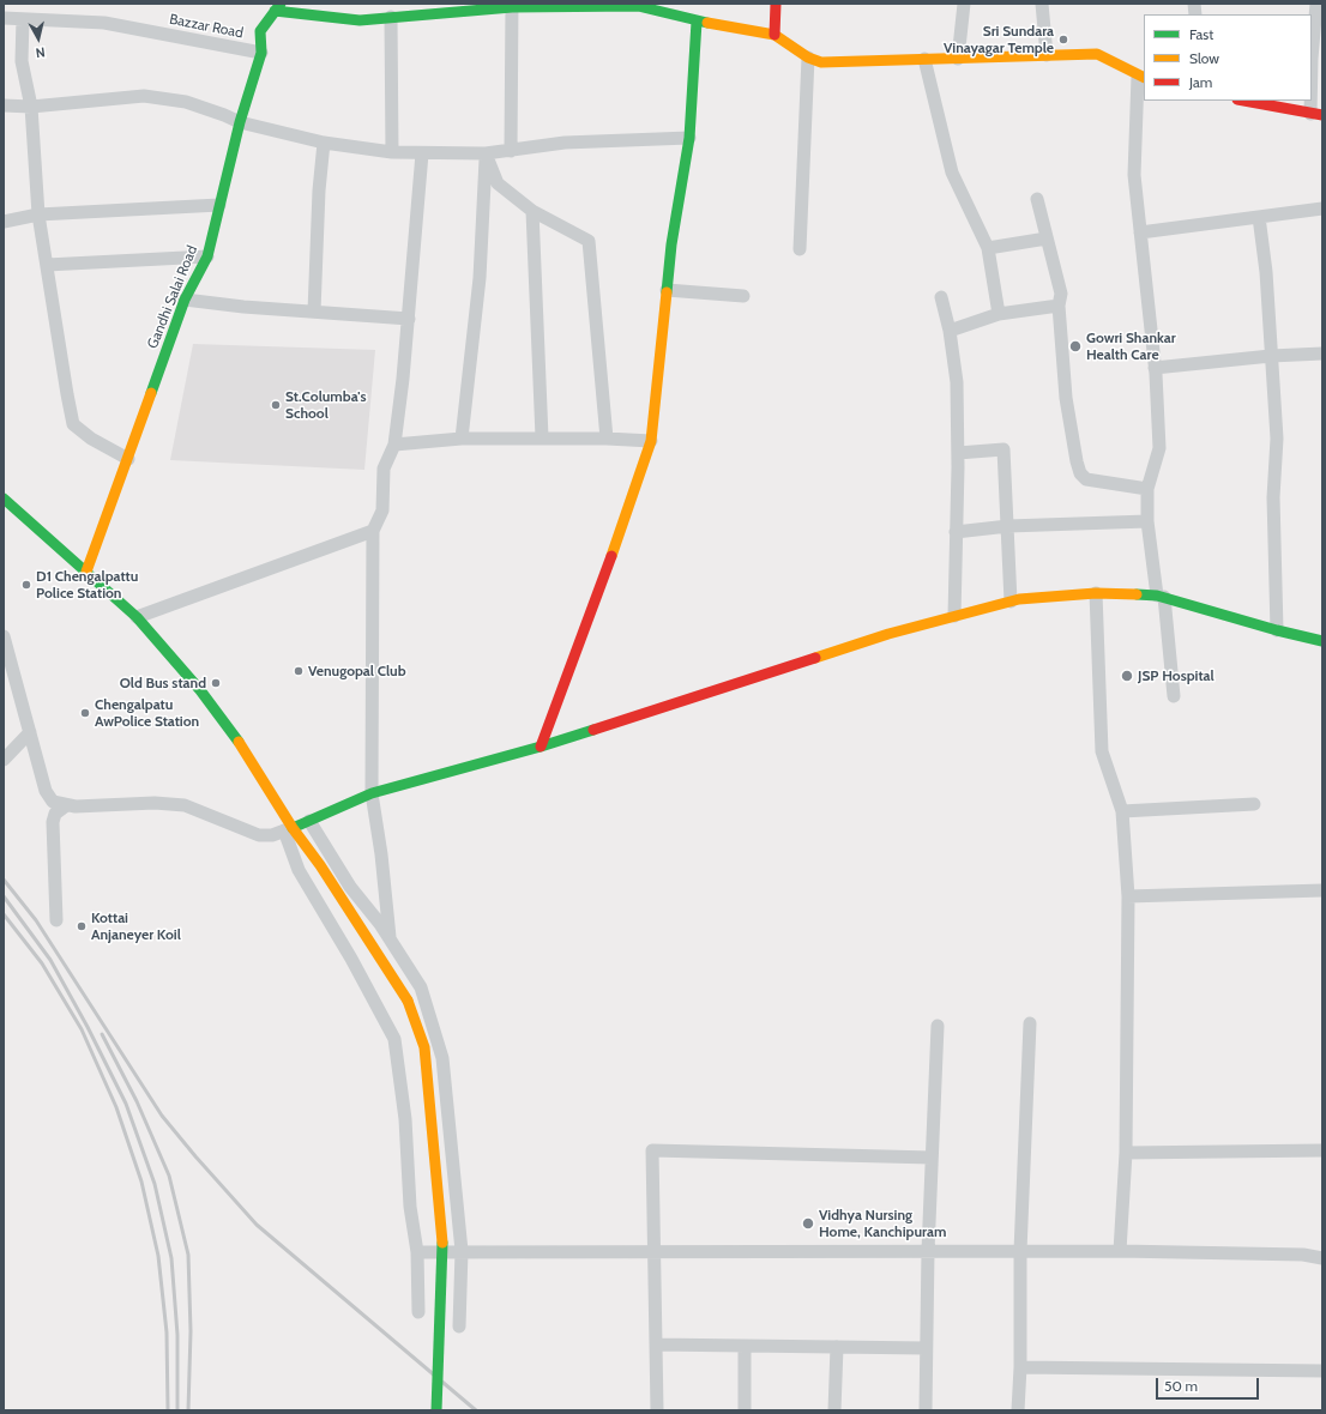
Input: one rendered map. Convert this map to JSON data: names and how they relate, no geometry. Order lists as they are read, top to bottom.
{
  "streets": {
    "street": ["Bazzar Road", "Gandhi Salai Road"]
  },
  "crossings": [
    ["Bazzar Road", "Gandhi Salai Road"]
  ],
  "places": [
    "Sri Sundara Vinayagar Temple",
    "Gowri Shankar Health Care",
    "St.Columba's School",
    "D1 Chengalpattu Police Station",
    "Venugopal Club",
    "JSP Hospital",
    "Old Bus stand",
    "Chengalpatu AwPolice Station",
    "Kottai Anjaneyer Koil",
    "Vidhya Nursing Home, Kanchipuram"
  ],
  "legend": ["Fast", "Slow", "Jam"],
  "scale_bar": "50 m",
  "north": "bottom"
}
